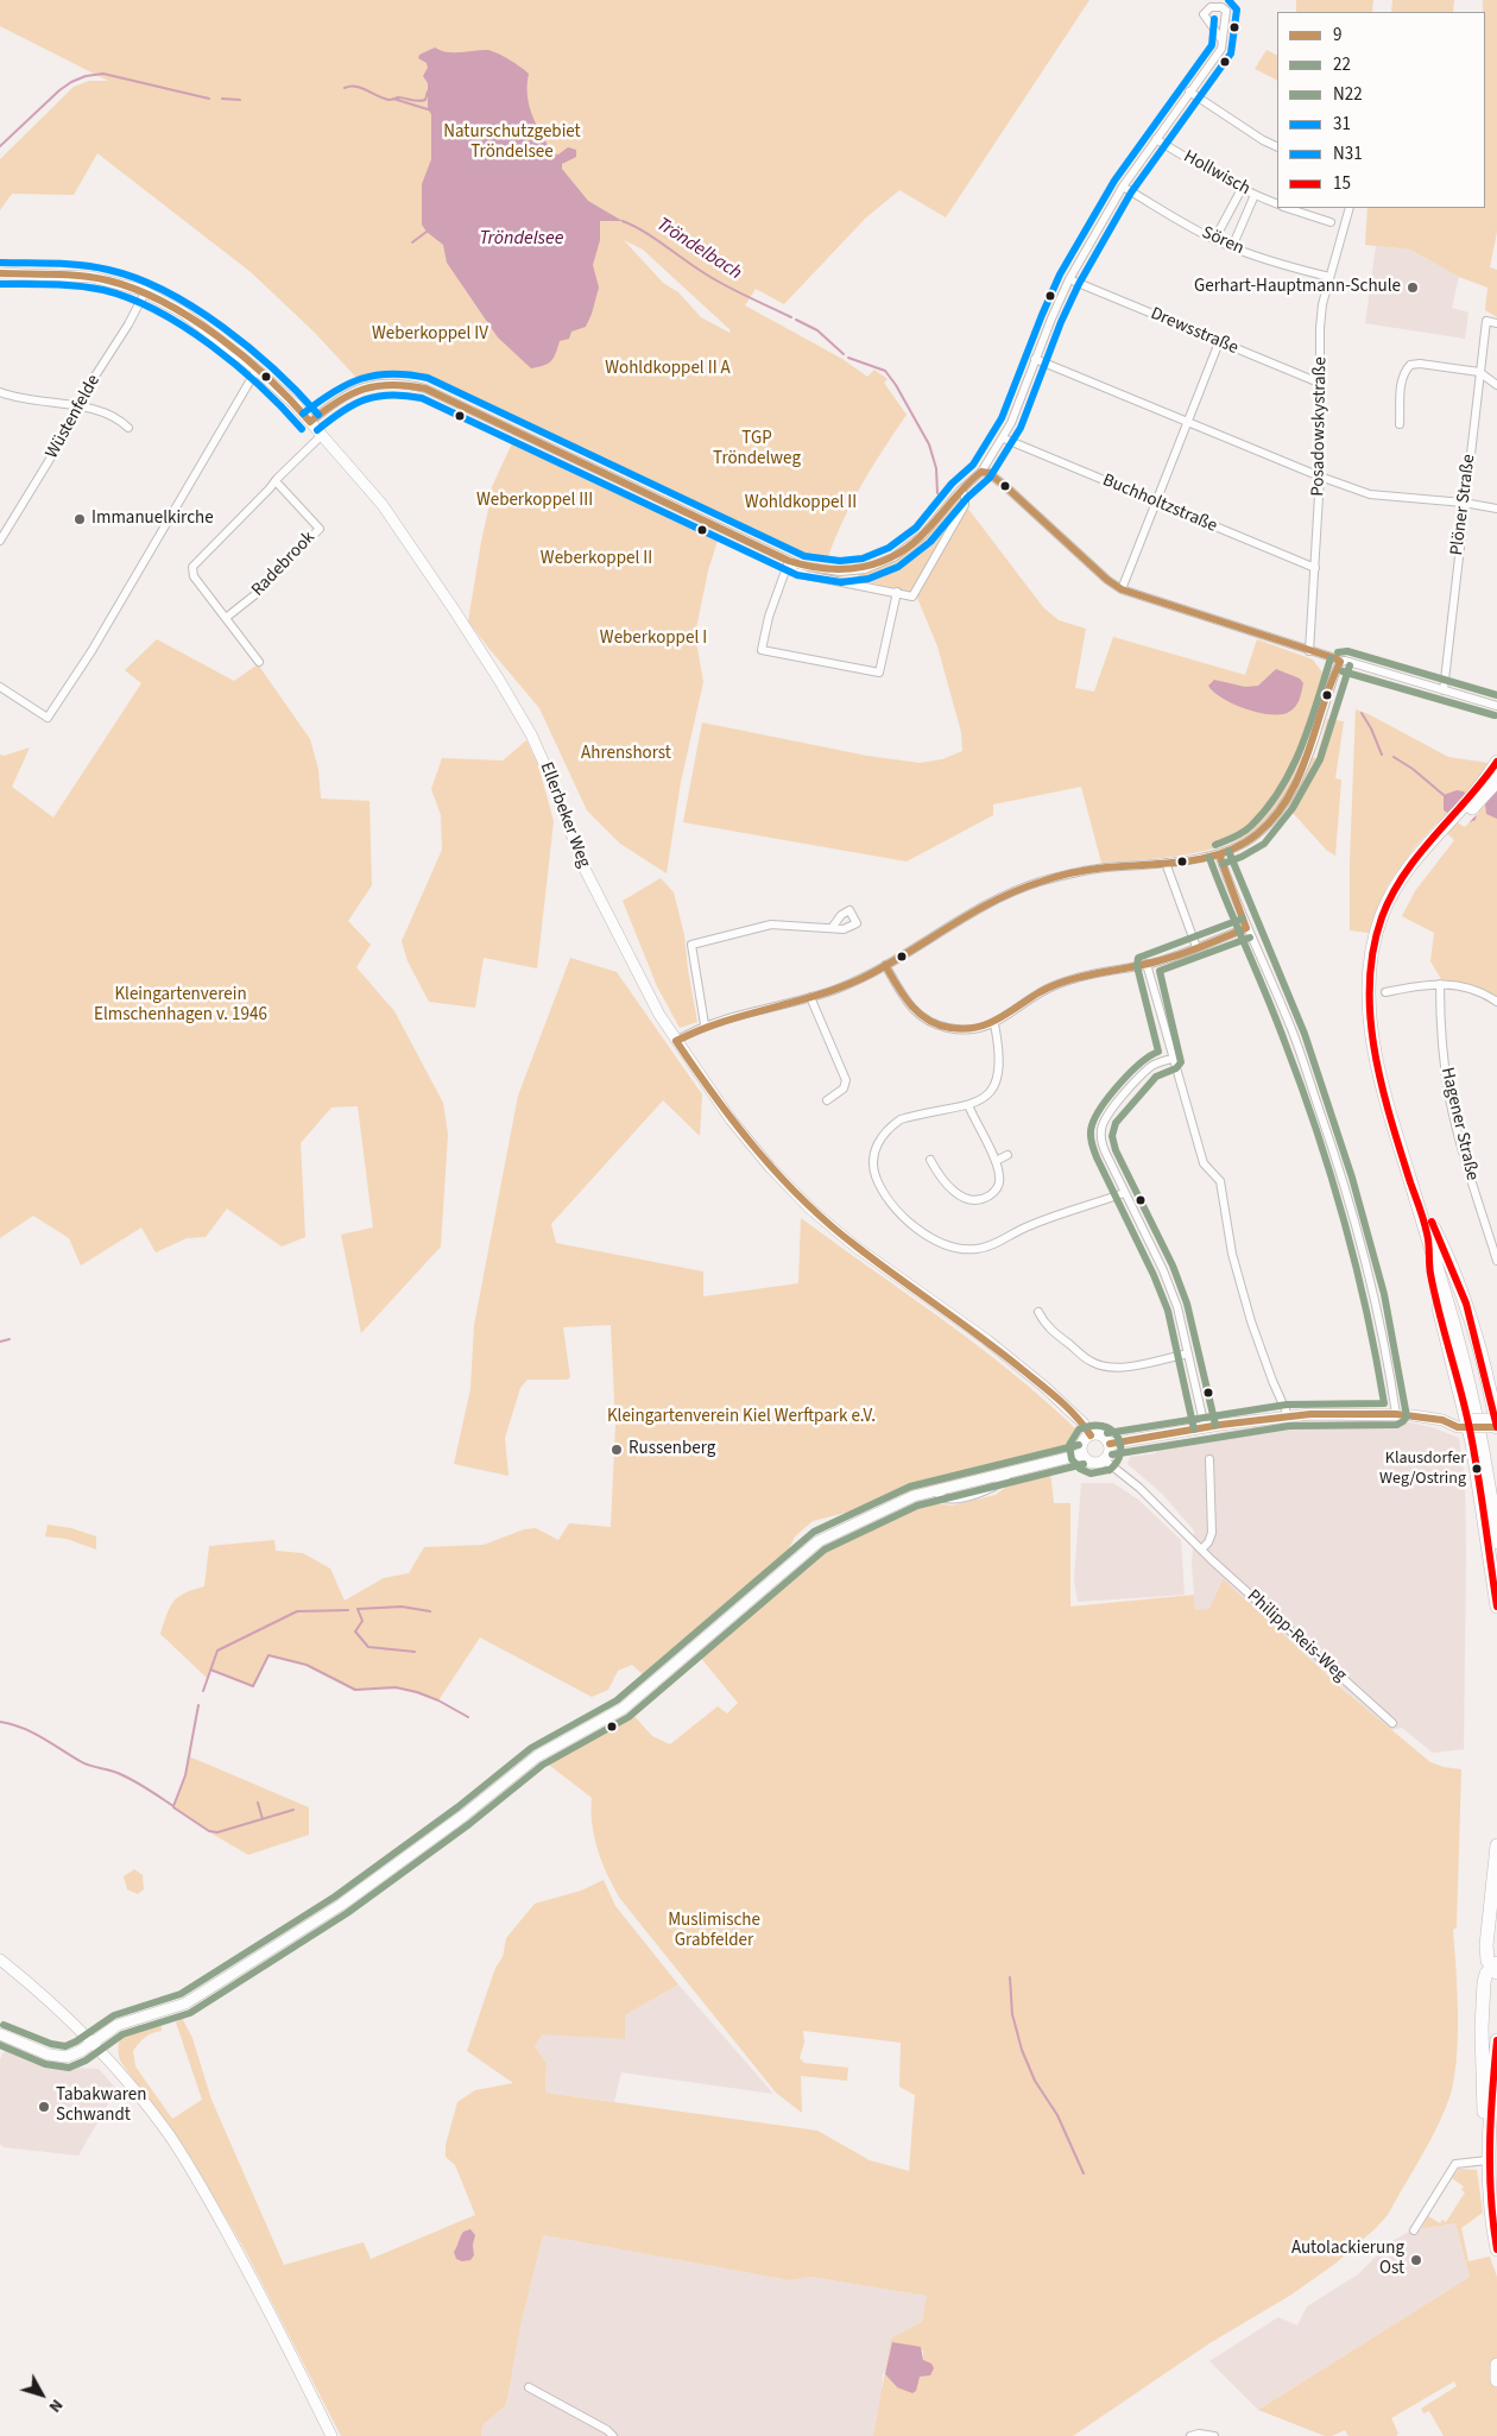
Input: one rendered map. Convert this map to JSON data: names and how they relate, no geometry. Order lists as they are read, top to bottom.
{
  "streets": {
    "street": [
      "Hollwisch",
      "Sören",
      "Drewsstraße",
      "Wüstenfelde",
      "Posadowskystraße",
      "Buchholtzstraße",
      "Plöner Straße",
      "Radebrook",
      "Ellerbeker Weg",
      "Hagener Straße",
      "Philipp-Reis-Weg"
    ]
  },
  "crossings": [
    ["Sören", "Posadowskystraße"],
    ["Drewsstraße", "Posadowskystraße"],
    ["Wüstenfelde", "Ellerbeker Weg"],
    ["Posadowskystraße", "Buchholtzstraße"],
    ["Ellerbeker Weg", "Philipp-Reis-Weg"]
  ],
  "water": ["Tröndelsee", "Tröndelbach"],
  "parks": [
    "Naturschutzgebiet Tröndelsee",
    "Weberkoppel IV",
    "Wohldkoppel II A",
    "TGP Tröndelweg",
    "Weberkoppel III",
    "Wohldkoppel II",
    "Weberkoppel II",
    "Weberkoppel I",
    "Ahrenshorst",
    "Kleingartenverein Elmschenhagen v. 1946",
    "Kleingartenverein Kiel Werftpark e.V.",
    "Muslimische Grabfelder"
  ],
  "places": [
    "Gerhart-Hauptmann-Schule",
    "Immanuelkirche",
    "Russenberg",
    "Klausdorfer Weg/Ostring",
    "Tabakwaren Schwandt",
    "Autolackierung Ost"
  ],
  "lines": [
    "transit line 31",
    "transit line N31",
    "transit line 9",
    "transit line N22",
    "transit line 22",
    "transit line 15"
  ],
  "legend": [
    "9",
    "22",
    "N22",
    "31",
    "N31",
    "15"
  ],
  "north": "bottom right"
}
